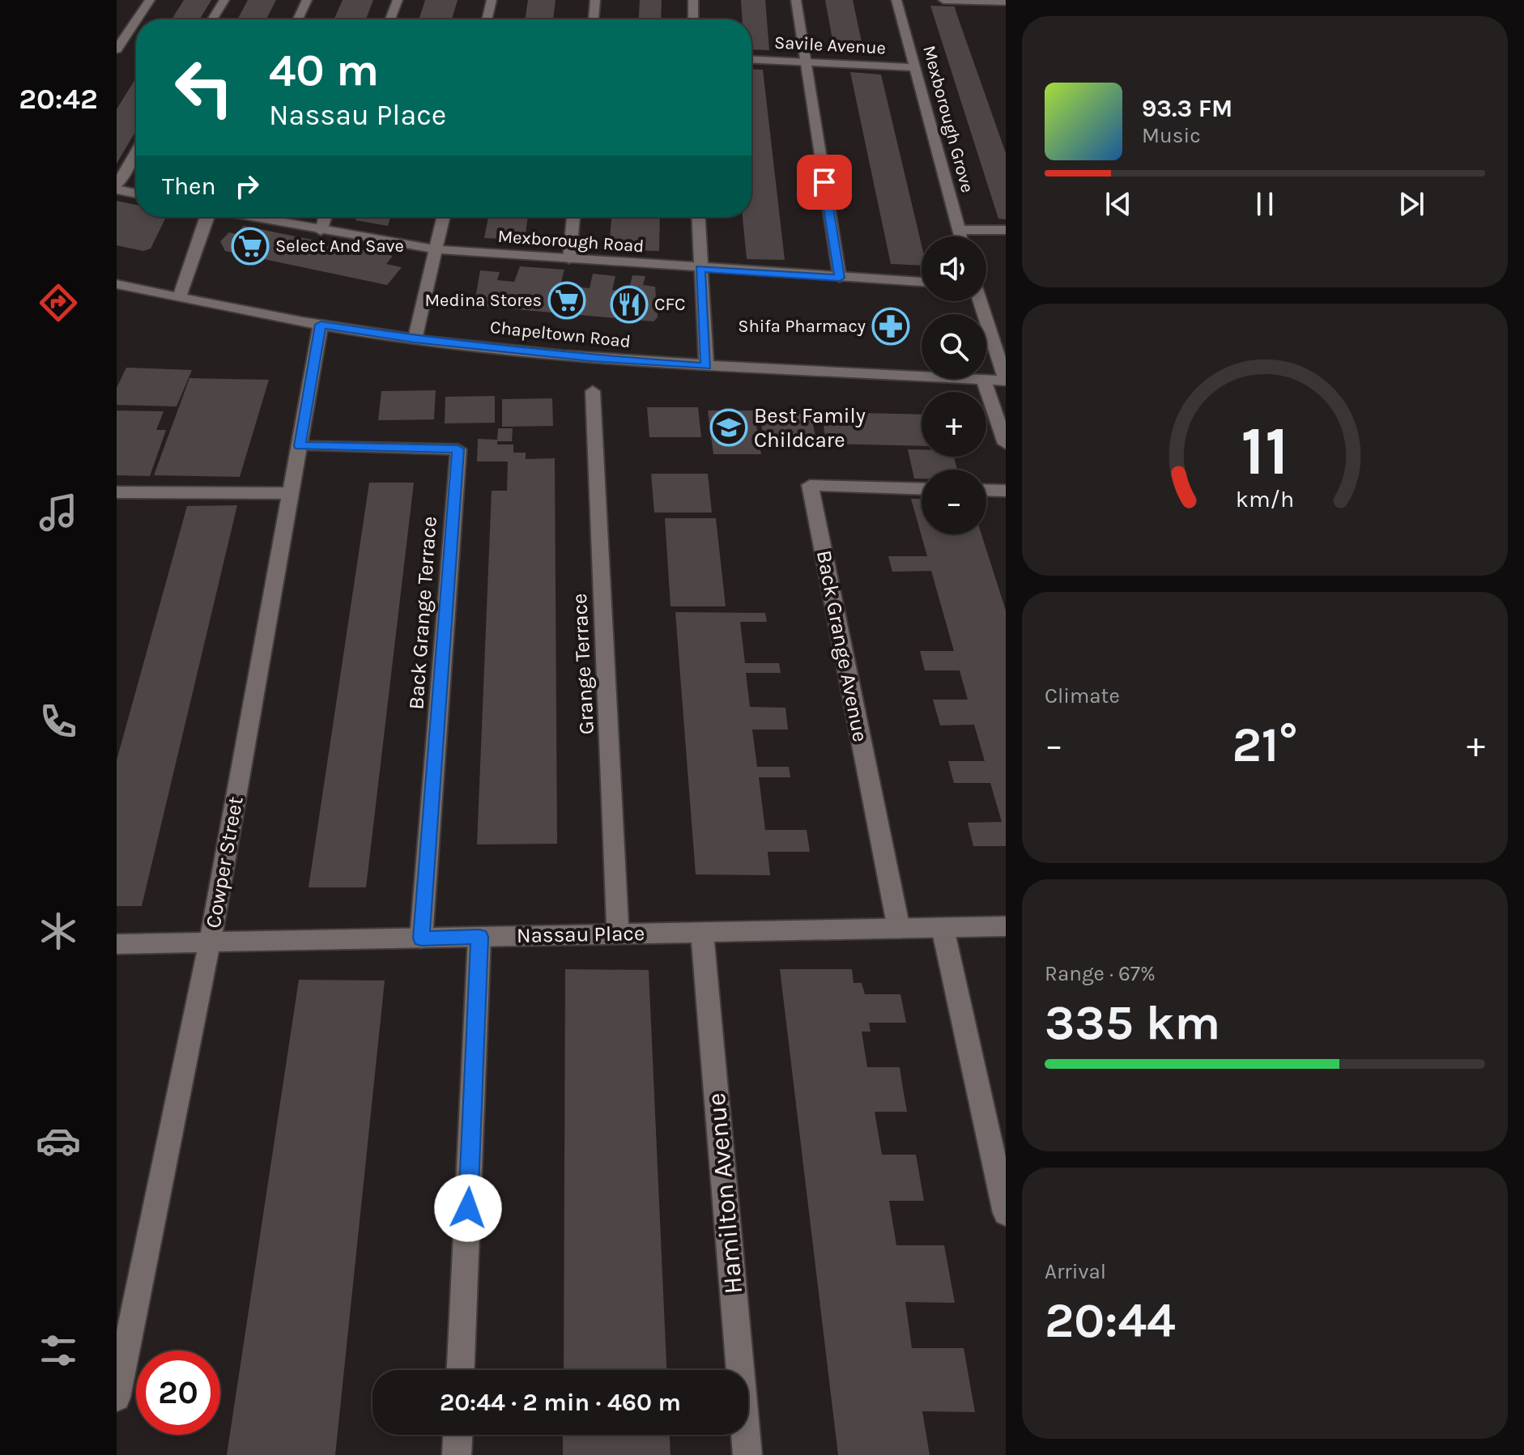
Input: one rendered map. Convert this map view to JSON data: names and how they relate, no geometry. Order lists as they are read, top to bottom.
{
  "streets": {
    "street": [
      "Savile Avenue",
      "Mexborough Grove",
      "Mexborough Road",
      "Chapeltown Road",
      "Back Grange Terrace",
      "Back Grange Avenue",
      "Grange Terrace",
      "Cowper Street",
      "Nassau Place",
      "Hamilton Avenue"
    ]
  },
  "crossings": [
    ["Savile Avenue", "Mexborough Grove"],
    ["Chapeltown Road", "Cowper Street"],
    ["Back Grange Terrace", "Cowper Street"],
    ["Back Grange Terrace", "Nassau Place"],
    ["Back Grange Avenue", "Nassau Place"],
    ["Grange Terrace", "Nassau Place"],
    ["Cowper Street", "Nassau Place"],
    ["Nassau Place", "Hamilton Avenue"]
  ],
  "places": {
    "supermarket": ["Select And Save", "Medina Stores"],
    "restaurant": ["CFC"],
    "pharmacy": ["Shifa Pharmacy"],
    "school or university": ["Best Family Childcare"]
  },
  "page": {
    "tabs": "20:42",
    "turn": ["40 m", "Nassau Place"],
    "song": ["93.3 FM", "Music"],
    "then": "Then",
    "map_buttons": ["+", "−"],
    "tile": [
      "Climate",
      ["Range · 67%", "335 km"],
      ["Arrival", "20:44"]
    ],
    "heat": ["−", "21°", "+"],
    "limit": "20",
    "trip": "20:44 · 2 min · 460 m",
    "gauge": ["11", "km/h"]
  }
}
